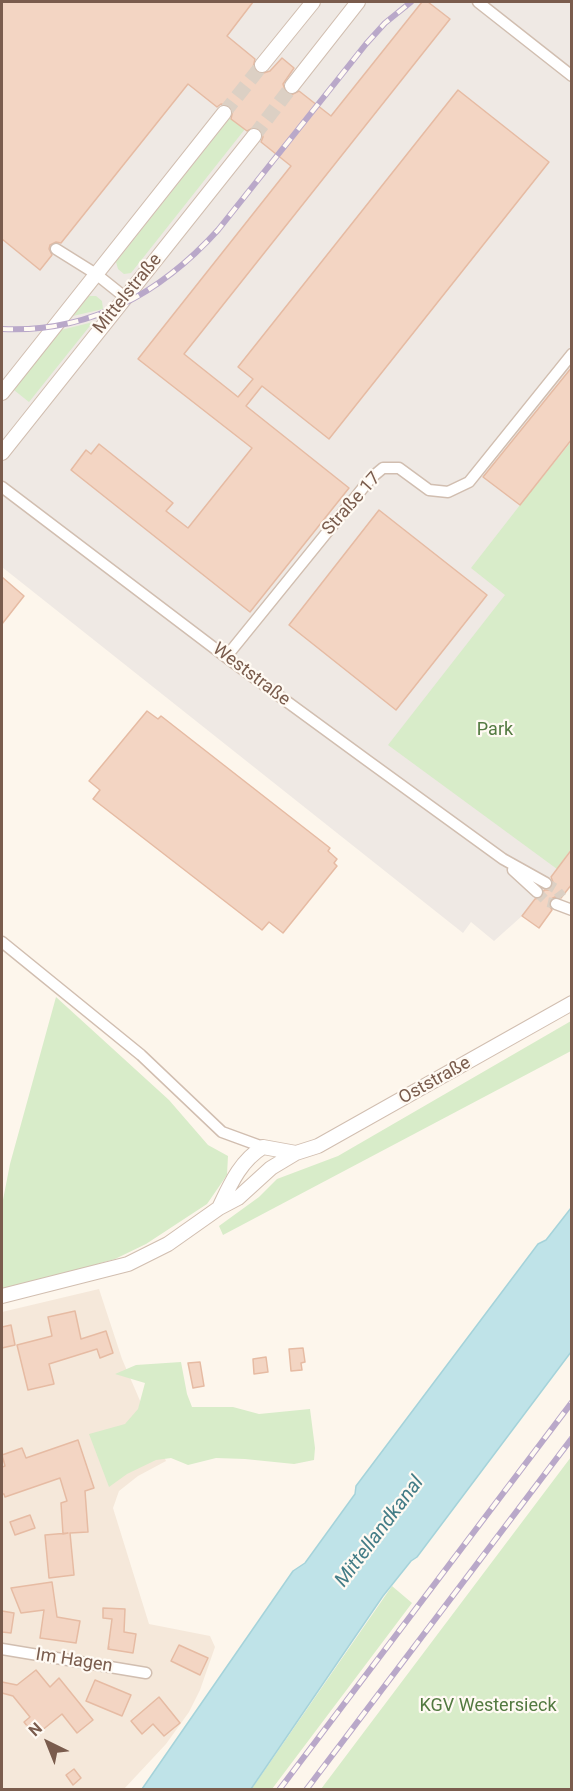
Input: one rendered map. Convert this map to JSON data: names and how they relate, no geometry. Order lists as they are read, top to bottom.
{
  "streets": {
    "street": [
      "Mittelstraße",
      "Straße 17",
      "Weststraße",
      "Oststraße",
      "Im Hagen"
    ]
  },
  "crossings": [
    ["Straße 17", "Weststraße"]
  ],
  "water": ["Mittellandkanal"],
  "parks": ["Park", "KGV Westersieck"],
  "north": "top left"
}
